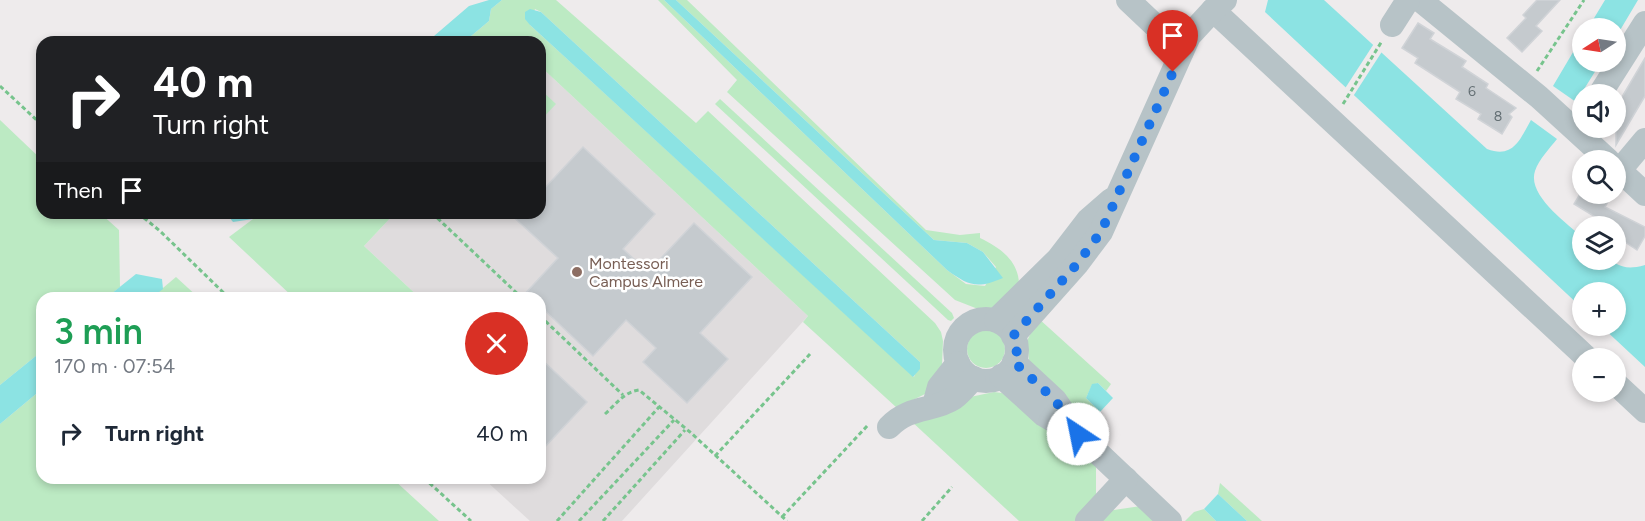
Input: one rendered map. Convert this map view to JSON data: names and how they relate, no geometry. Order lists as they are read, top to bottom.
{
  "places": ["Montessori Campus Almere"],
  "house_numbers": ["6", "8"],
  "north": "left",
  "page": {
    "map_buttons": ["+", "−"],
    "turn": ["40 m", "Turn right"],
    "then": "Then",
    "heading": ["3 min", "170 m · 07:54"],
    "list": [
      {
        "name": "Turn right",
        "value": "40 m"
      }
    ]
  }
}
